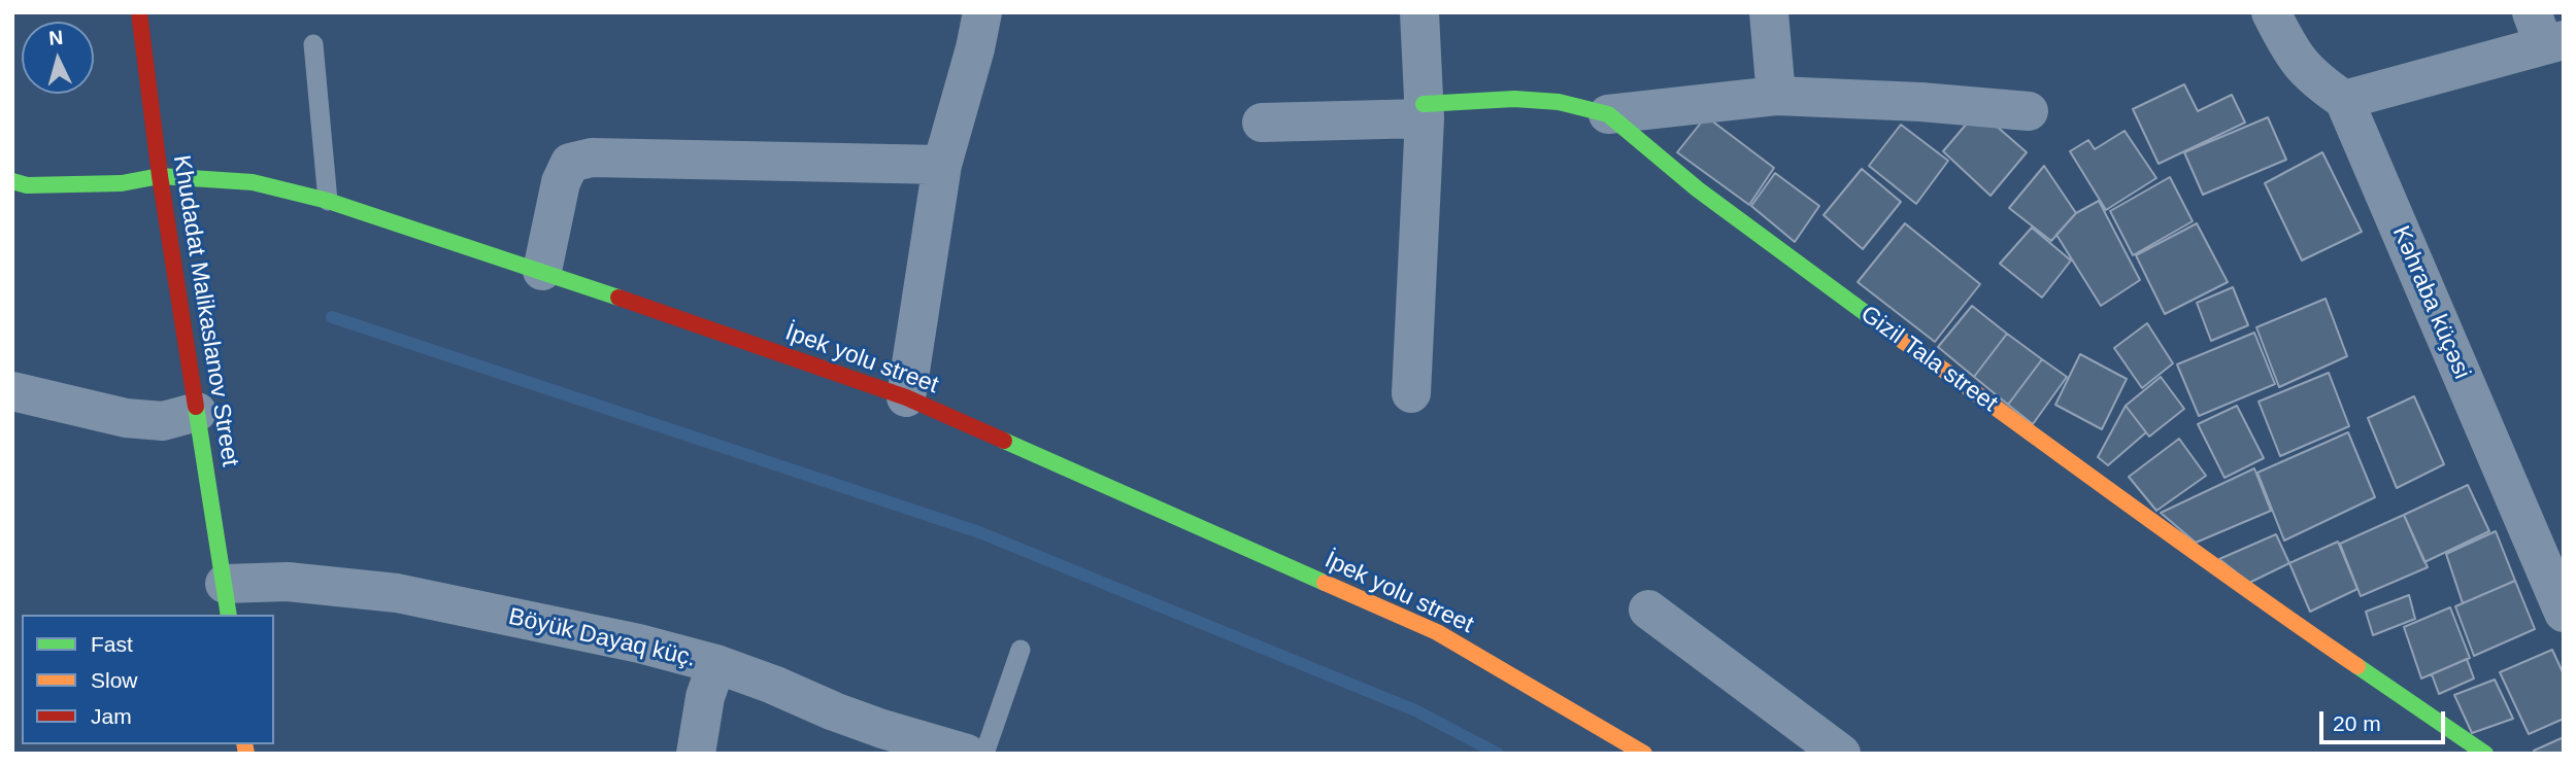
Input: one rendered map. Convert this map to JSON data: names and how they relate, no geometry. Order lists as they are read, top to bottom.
{
  "streets": {
    "street": [
      "Kəhraba küçəsi",
      "Khudadat Malikaslanov Street",
      "İpek yolu street",
      "Gizil Tala street",
      "Böyük Dayaq küç."
    ]
  },
  "crossings": [
    ["Khudadat Malikaslanov Street", "İpek yolu street"],
    ["Khudadat Malikaslanov Street", "Böyük Dayaq küç."]
  ],
  "legend": ["Fast", "Slow", "Jam"],
  "scale_bar": "20 m",
  "north": "top"
}
